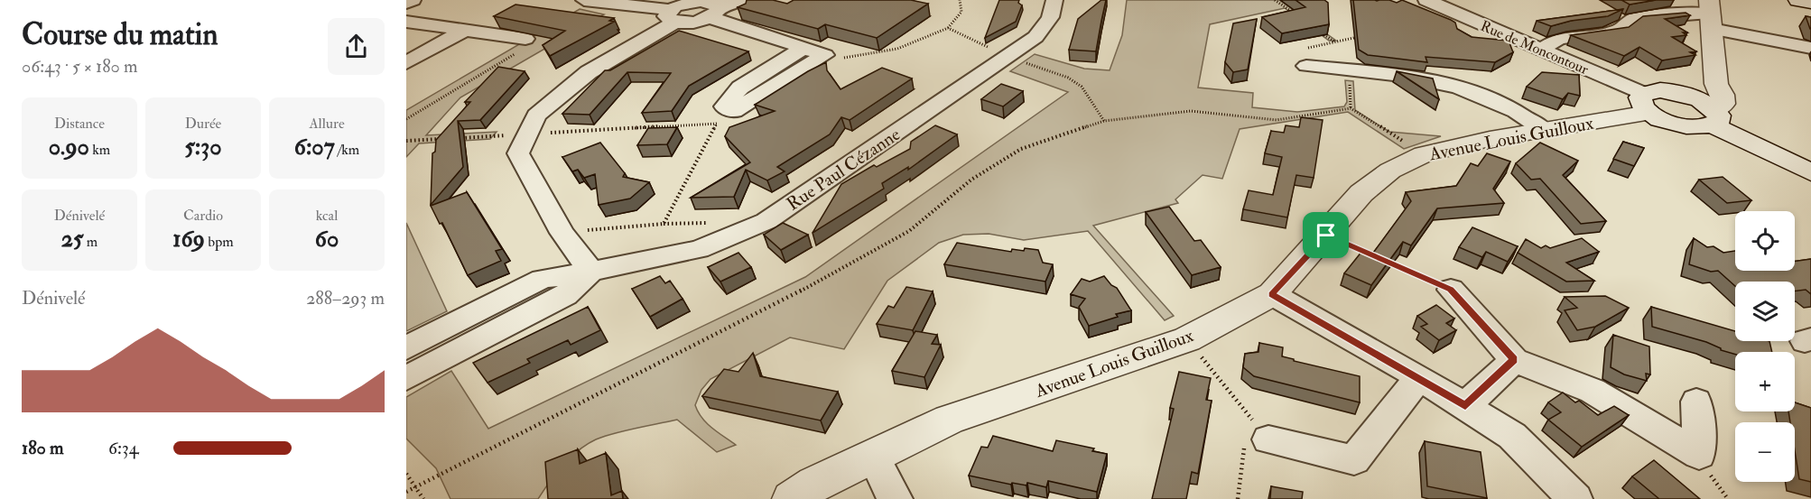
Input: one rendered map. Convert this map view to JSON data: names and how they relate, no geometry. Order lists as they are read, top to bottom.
{
  "streets": {
    "street": ["Rue de Moncontour", "Avenue Louis Guilloux", "Rue Paul Cézanne"]
  },
  "crossings": [
    ["Rue de Moncontour", "Avenue Louis Guilloux"]
  ],
  "page": {
    "heading": ["Course du matin", "06:43 · 5 × 180 m"],
    "stats": [
      ["Distance", "0.90 km"],
      ["Durée", "5:30"],
      ["Allure", "6:07 /km"],
      ["Dénivelé", "25 m"],
      ["Cardio", "169 bpm"],
      ["kcal", "60"]
    ],
    "map_buttons": ["+", "−"],
    "chart": ["Dénivelé", "288–293 m"],
    "list": [
      {
        "name": "180 m",
        "note": "6:34"
      }
    ]
  }
}
